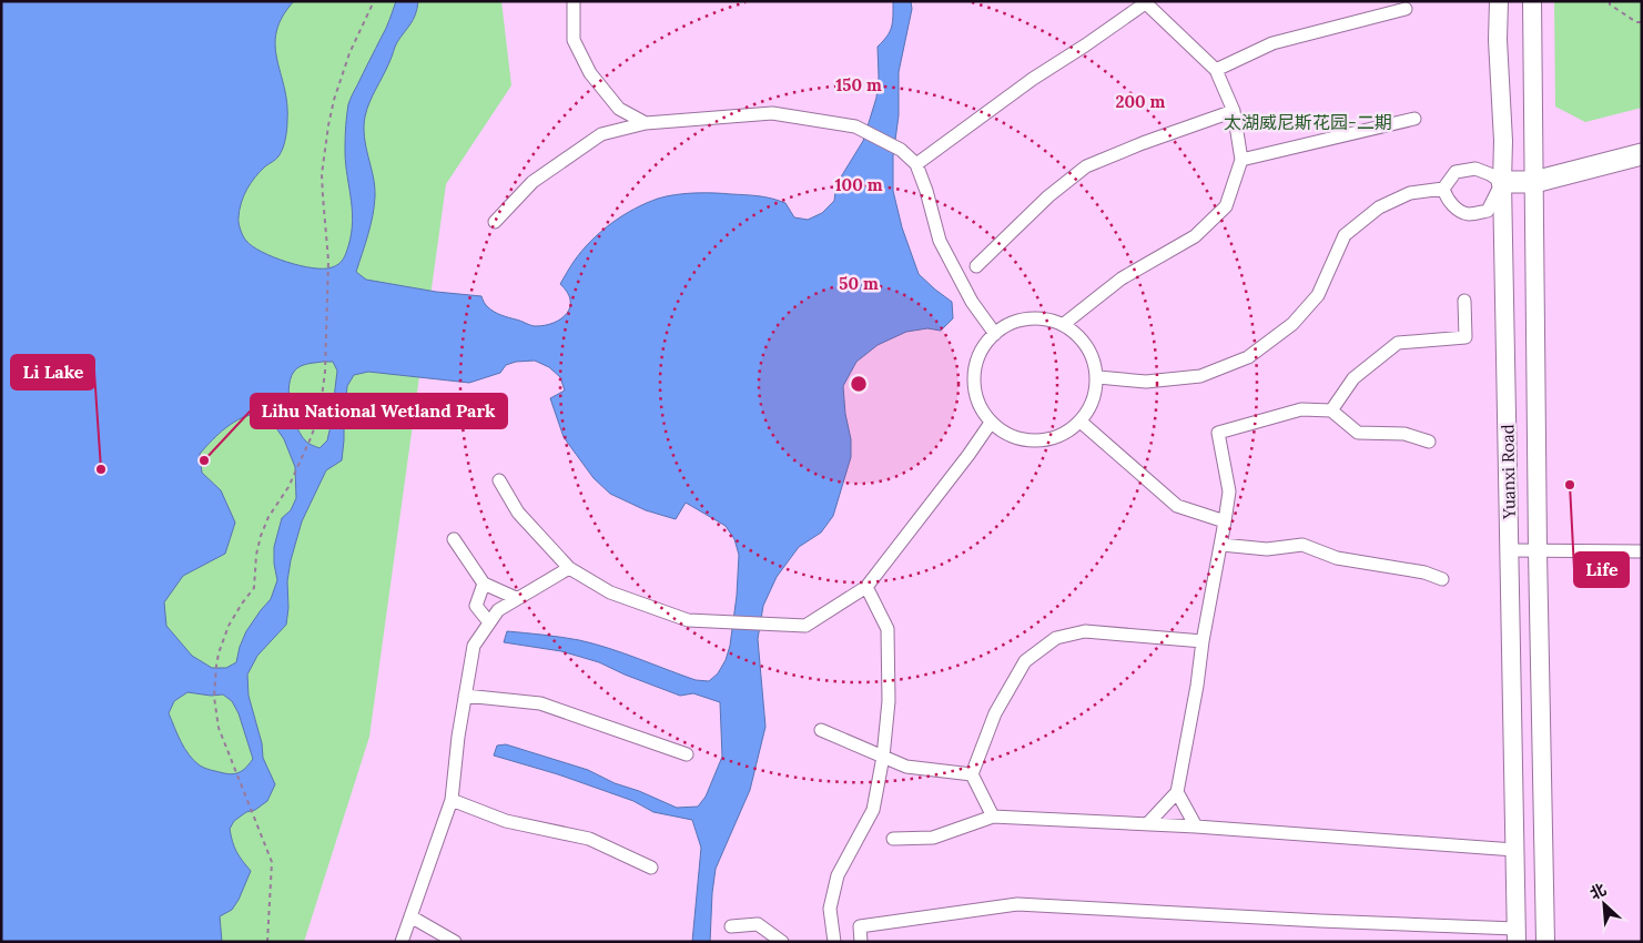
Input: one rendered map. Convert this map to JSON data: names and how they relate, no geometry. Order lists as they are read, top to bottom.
{
  "streets": {
    "main road": ["Yuanxi Road"]
  },
  "districts": ["太湖威尼斯花园-二期"],
  "places": ["Lihu National Wetland Park", "Li Lake", "Life"],
  "north": "top left",
  "rings": [
    "150 m",
    "200 m",
    "100 m",
    "50 m"
  ]
}
